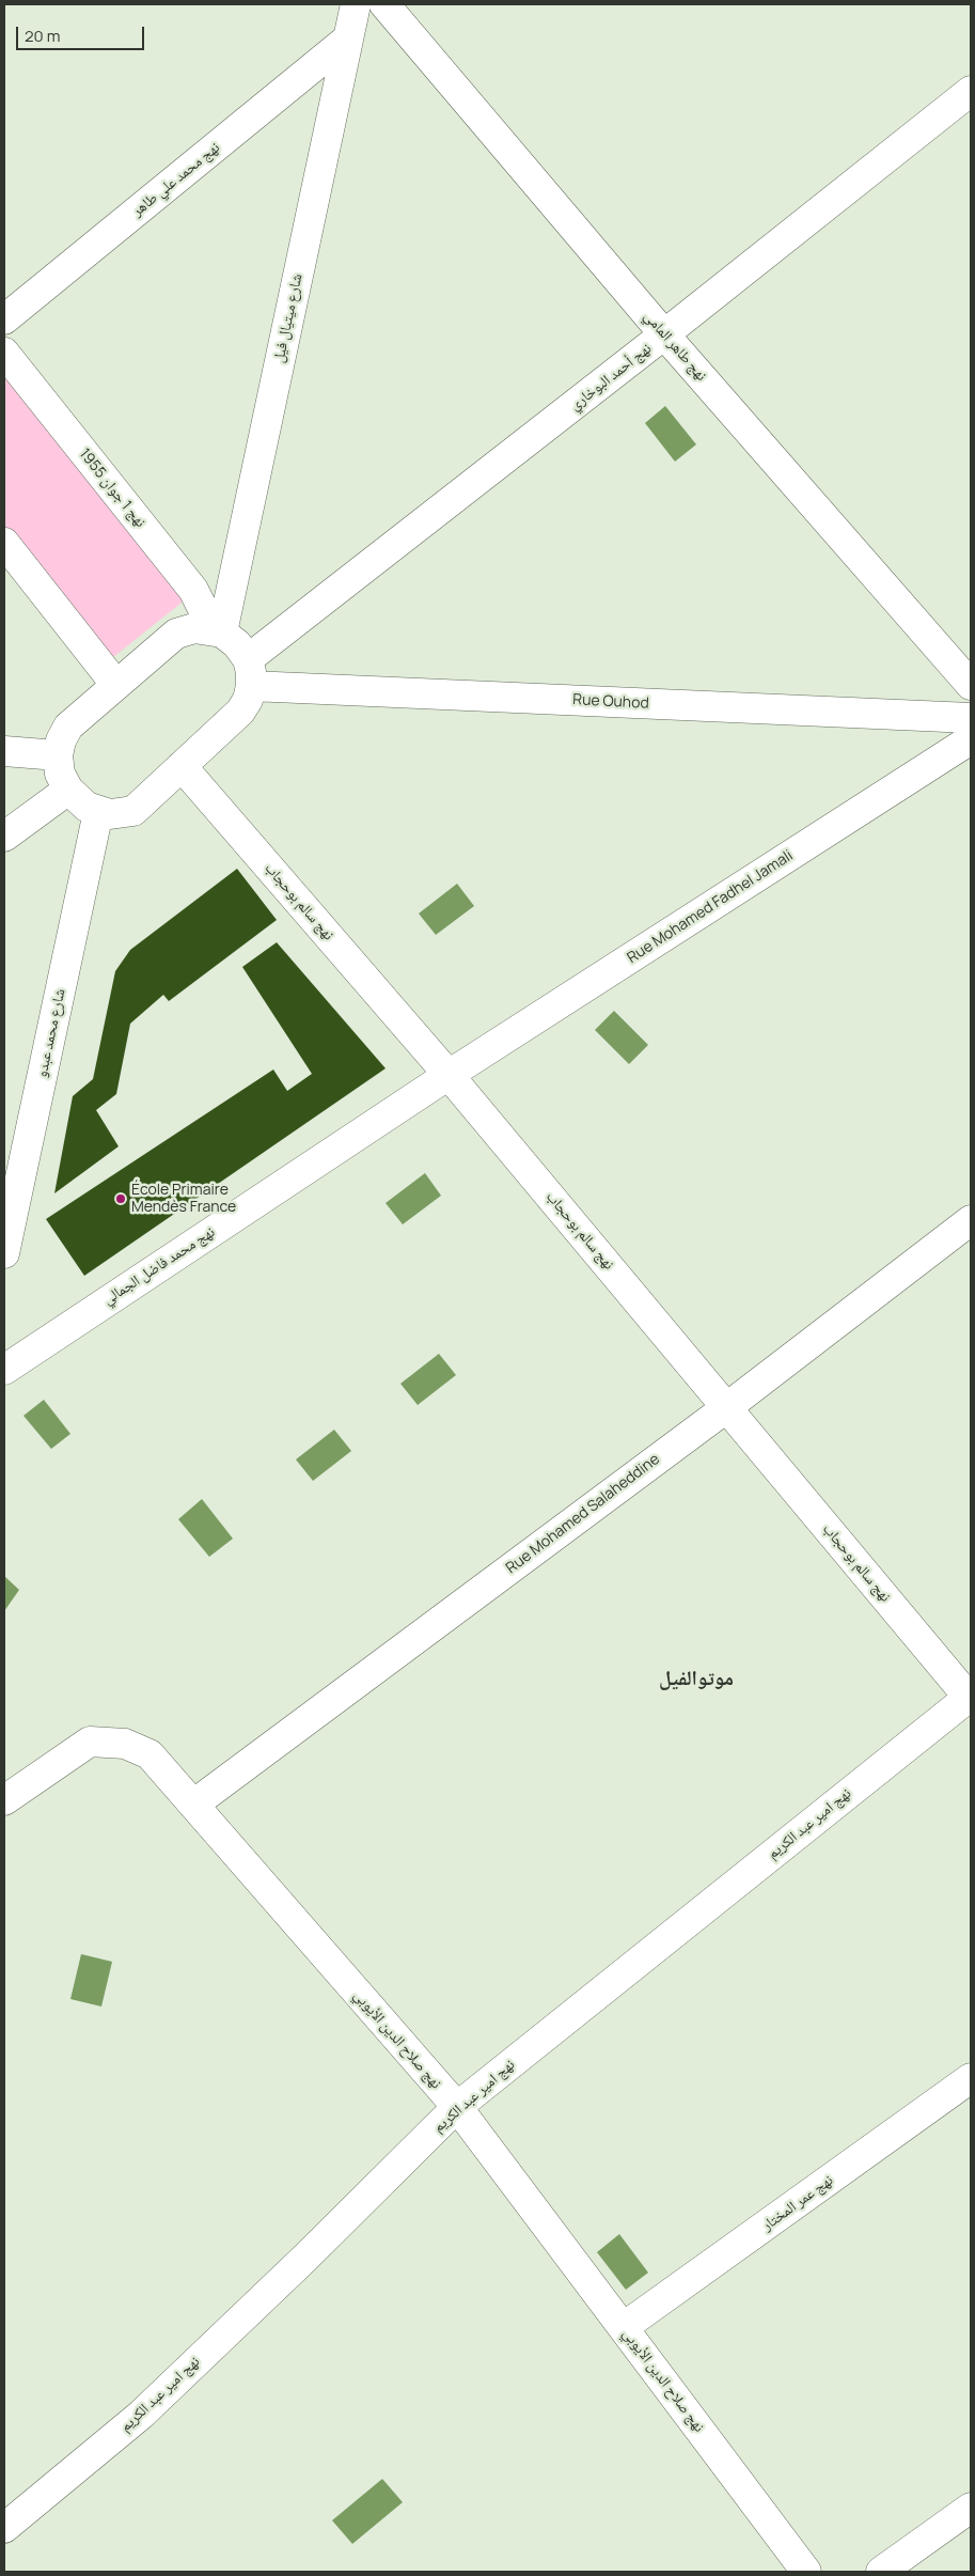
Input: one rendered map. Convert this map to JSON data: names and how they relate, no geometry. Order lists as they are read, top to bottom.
{
  "streets": {
    "street": [
      "نهج محمد علي طاهر",
      "شارع ميتيال فيل",
      "نهج طاهر المامي",
      "نهج أحمد البوخاري",
      "نهج 1 جوان 1955",
      "Rue Ouhod",
      "نهج سالم بوحجاب",
      "Rue Mohamed Fadhel Jamali",
      "شارع محمد عبدو",
      "نهج محمد فاضل الجمالي",
      "Rue Mohamed Salaheddine",
      "نهج امير عبد الكريم",
      "نهج صلاح الدين الأيوبي",
      "نهج عمر المختار"
    ]
  },
  "crossings": [
    ["نهج محمد علي طاهر", "شارع ميتيال فيل"],
    ["شارع ميتيال فيل", "نهج 1 جوان 1955"],
    ["نهج طاهر المامي", "نهج أحمد البوخاري"],
    ["نهج أحمد البوخاري", "Rue Ouhod"],
    ["نهج سالم بوحجاب", "Rue Mohamed Fadhel Jamali"],
    ["نهج سالم بوحجاب", "نهج محمد فاضل الجمالي"],
    ["نهج سالم بوحجاب", "Rue Mohamed Salaheddine"],
    ["نهج سالم بوحجاب", "نهج امير عبد الكريم"],
    ["Rue Mohamed Fadhel Jamali", "نهج محمد فاضل الجمالي"],
    ["Rue Mohamed Salaheddine", "نهج صلاح الدين الأيوبي"],
    ["نهج امير عبد الكريم", "نهج صلاح الدين الأيوبي"],
    ["نهج صلاح الدين الأيوبي", "نهج عمر المختار"]
  ],
  "districts": ["موتوالفيل"],
  "places": ["École Primaire Mendès France"],
  "scale_bar": "20 m"
}
